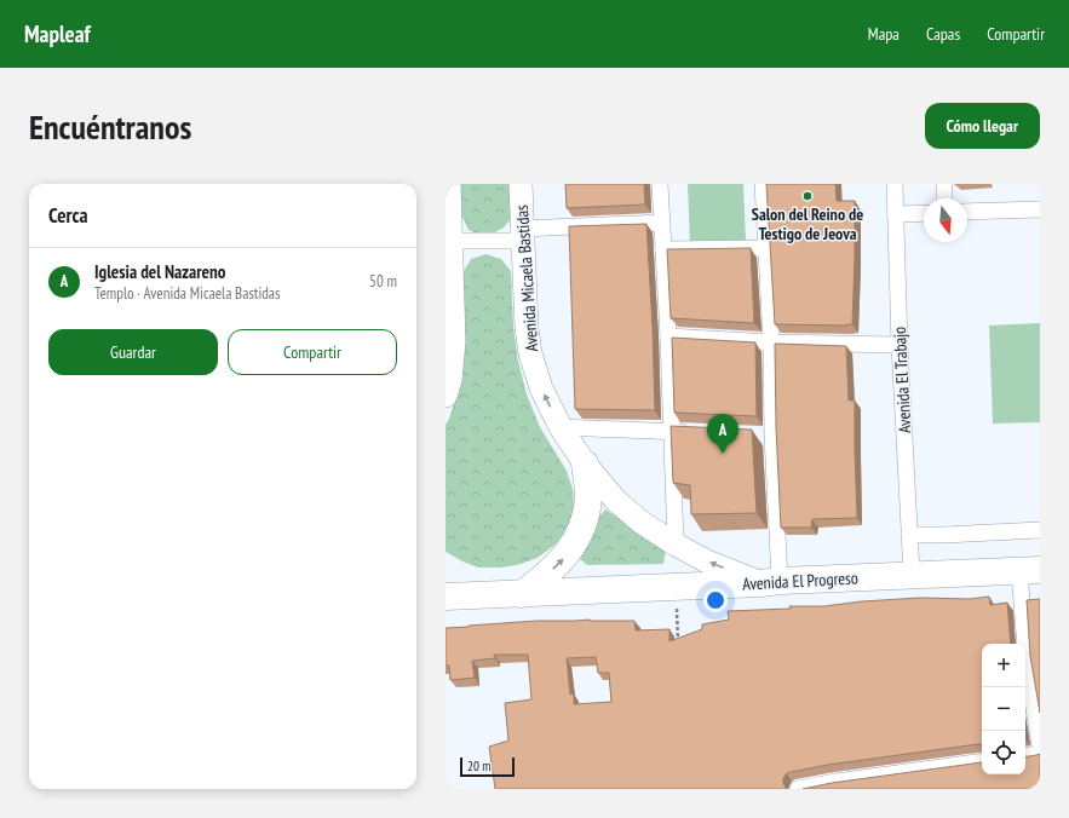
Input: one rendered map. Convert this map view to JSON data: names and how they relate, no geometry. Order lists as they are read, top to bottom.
{
  "streets": {
    "highway": ["Avenida El Progreso"],
    "main road": ["Avenida Micaela Bastidas"],
    "street": ["Avenida El Trabajo"]
  },
  "crossings": [
    ["Avenida Micaela Bastidas", "Avenida El Progreso"],
    ["Avenida El Trabajo", "Avenida El Progreso"]
  ],
  "one_way": ["Avenida Micaela Bastidas"],
  "places": ["Salon del Reino de Testigo de Jeova"],
  "scale_bar": "20 m",
  "north": "bottom",
  "page": {
    "header": "Mapleaf",
    "nav": ["Mapa", "Capas", "Compartir"],
    "buttons": [
      "Cómo llegar",
      ["Guardar", "Compartir"]
    ],
    "title": "Encuéntranos",
    "heading": "Cerca",
    "list": [
      {
        "mark": "A",
        "name": "Iglesia del Nazareno",
        "note": "Templo · Avenida Micaela Bastidas",
        "value": "50 m"
      }
    ],
    "pins": "A",
    "map_buttons": ["+", "−"],
    "scale": "20 m"
  }
}
